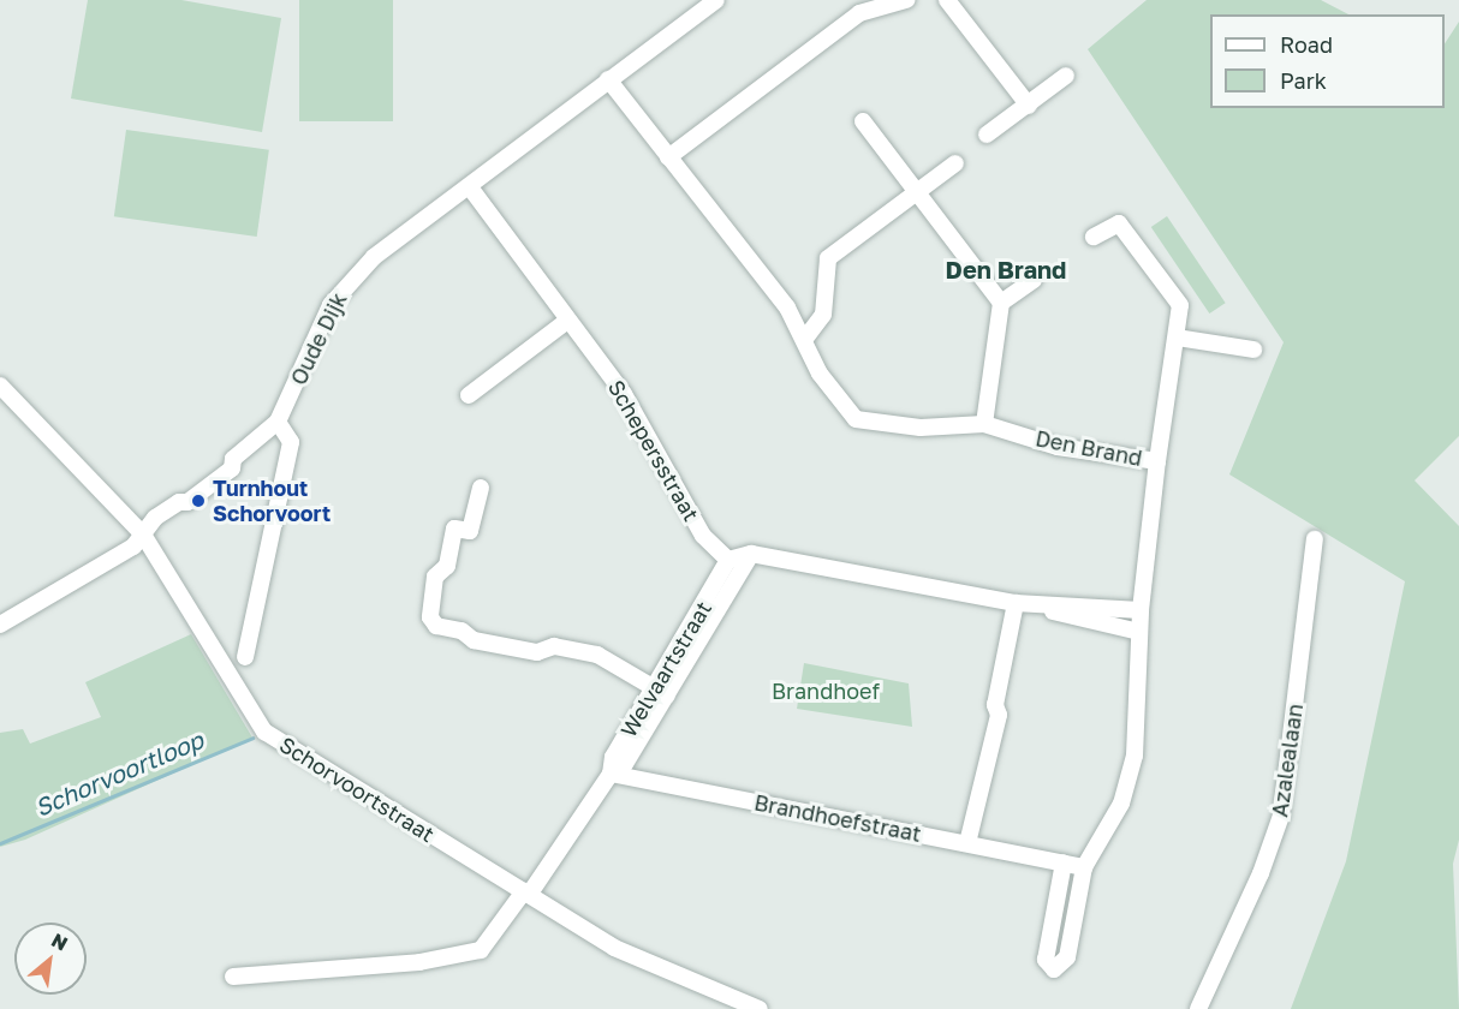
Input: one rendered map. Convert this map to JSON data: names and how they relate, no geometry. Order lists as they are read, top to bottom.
{
  "streets": {
    "street": [
      "Oude Dijk",
      "Den Brand",
      "Schepersstraat",
      "Welvaartstraat",
      "Azalealaan",
      "Schorvoortstraat",
      "Brandhoefstraat"
    ]
  },
  "crossings": [
    ["Oude Dijk", "Den Brand"],
    ["Oude Dijk", "Schepersstraat"],
    ["Oude Dijk", "Schorvoortstraat"],
    ["Welvaartstraat", "Schorvoortstraat"],
    ["Welvaartstraat", "Brandhoefstraat"]
  ],
  "districts": ["Den Brand"],
  "water": ["Schorvoortloop"],
  "parks": ["Brandhoef"],
  "places": ["Turnhout Schorvoort"],
  "legend": ["Road", "Park"],
  "north": "top right"
}
